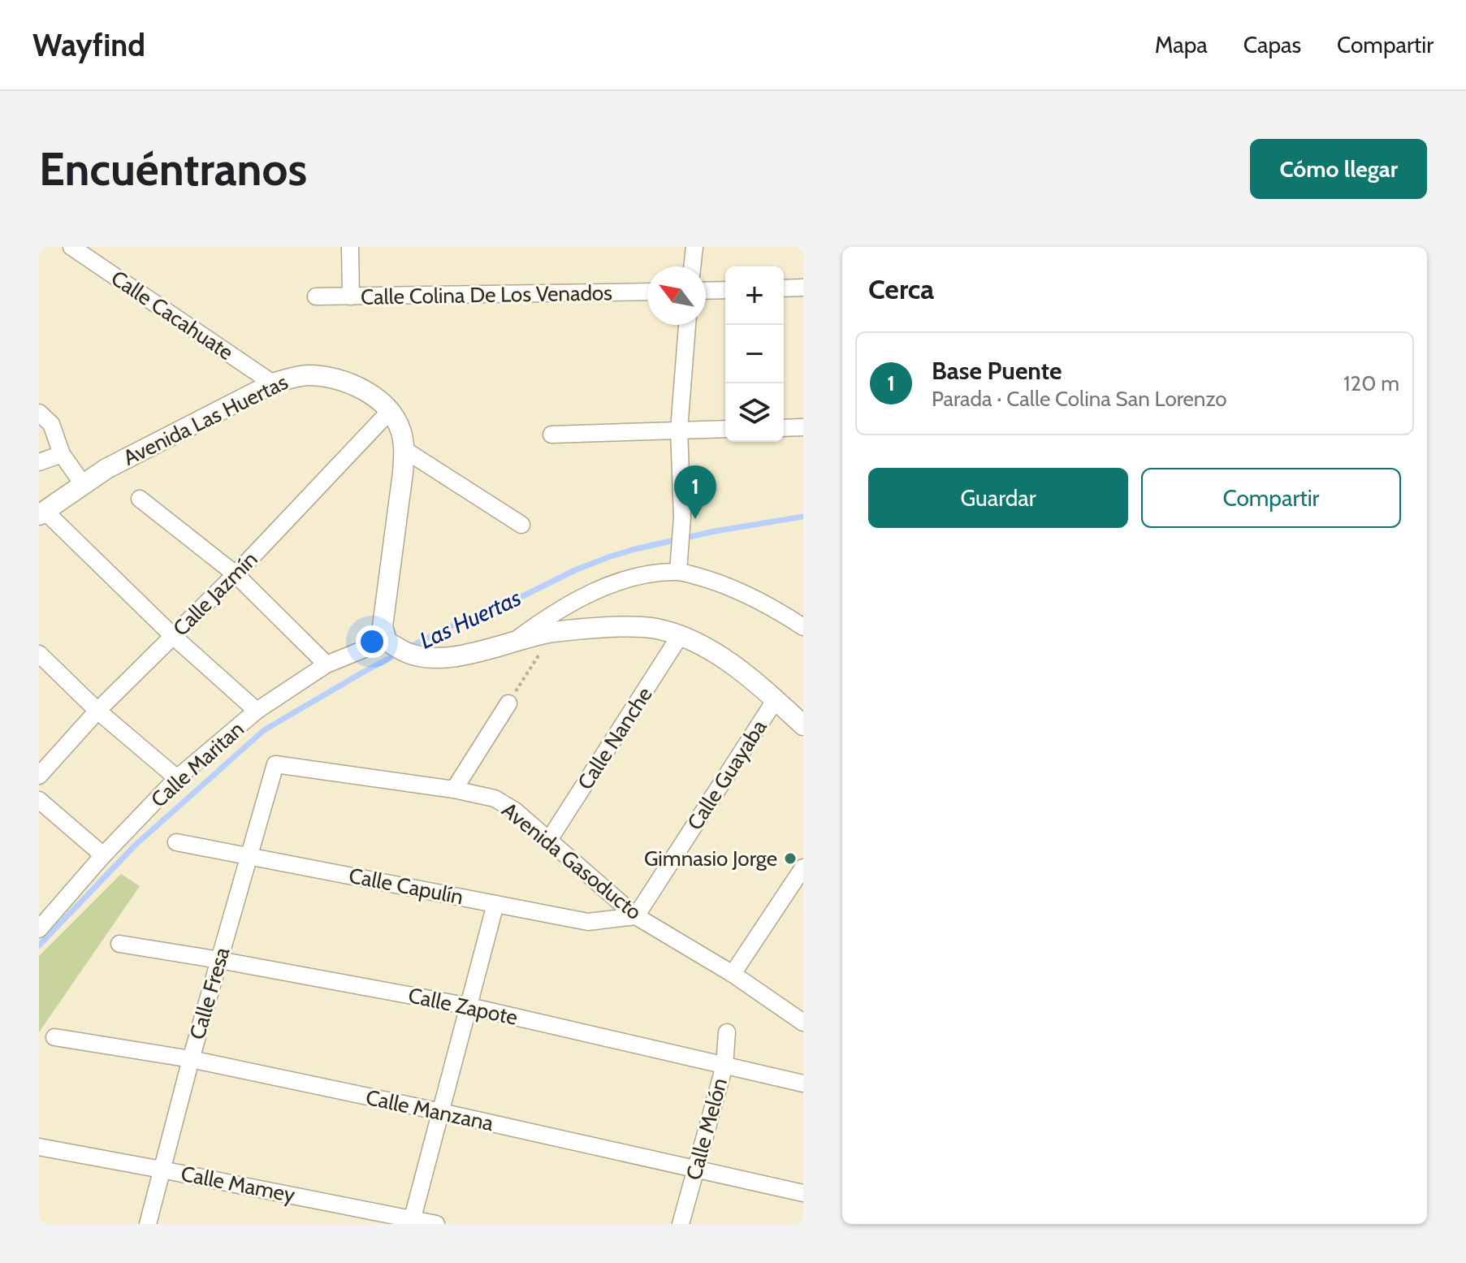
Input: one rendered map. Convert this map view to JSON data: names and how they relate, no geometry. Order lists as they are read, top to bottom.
{
  "streets": {
    "street": [
      "Calle Colina De Los Venados",
      "Calle Cacahuate",
      "Avenida Las Huertas",
      "Calle Jazmín",
      "Calle Nanche",
      "Calle Maritan",
      "Calle Guayaba",
      "Avenida Gasoducto",
      "Calle Capulín",
      "Calle Fresa",
      "Calle Zapote",
      "Calle Manzana",
      "Calle Melón",
      "Calle Mamey"
    ]
  },
  "crossings": [
    ["Calle Cacahuate", "Avenida Las Huertas"],
    ["Avenida Las Huertas", "Calle Jazmín"],
    ["Calle Nanche", "Avenida Gasoducto"],
    ["Calle Guayaba", "Avenida Gasoducto"],
    ["Calle Guayaba", "Calle Capulín"],
    ["Avenida Gasoducto", "Calle Capulín"],
    ["Avenida Gasoducto", "Calle Fresa"],
    ["Calle Capulín", "Calle Fresa"],
    ["Calle Fresa", "Calle Zapote"],
    ["Calle Fresa", "Calle Manzana"],
    ["Calle Fresa", "Calle Mamey"],
    ["Calle Zapote", "Calle Melón"],
    ["Calle Manzana", "Calle Melón"]
  ],
  "water": ["Las Huertas"],
  "places": ["Gimnasio Jorge"],
  "north": "top left",
  "page": {
    "header": "Wayfind",
    "nav": ["Mapa", "Capas", "Compartir"],
    "buttons": [
      "Cómo llegar",
      ["Guardar", "Compartir"]
    ],
    "title": "Encuéntranos",
    "heading": "Cerca",
    "map_buttons": ["+", "−"],
    "list": [
      {
        "mark": "1",
        "name": "Base Puente",
        "note": "Parada · Calle Colina San Lorenzo",
        "value": "120 m"
      }
    ],
    "pins": "1"
  }
}
